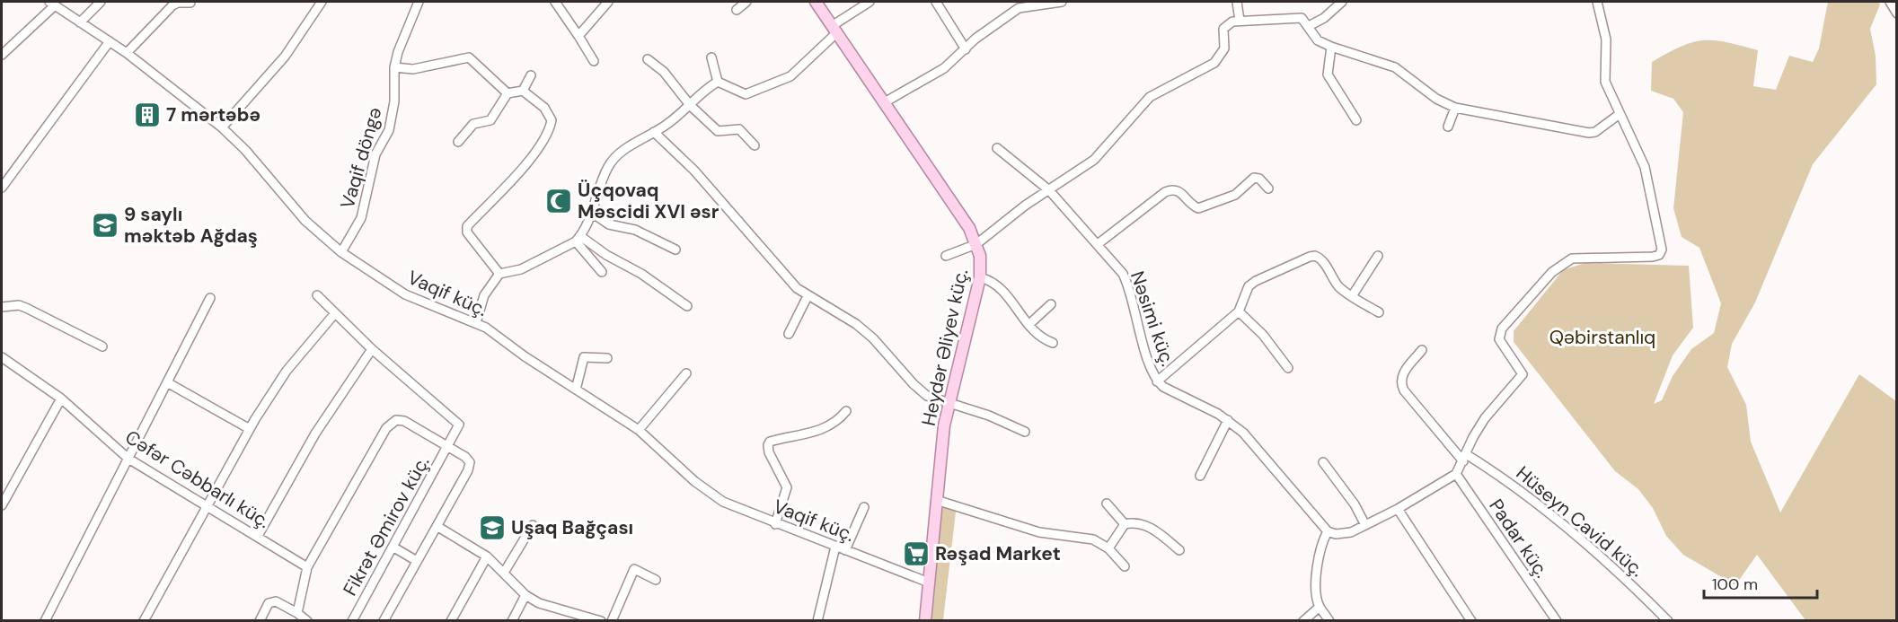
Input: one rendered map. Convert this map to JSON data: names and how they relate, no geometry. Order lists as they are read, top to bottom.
{
  "streets": {
    "main road": ["Heydər Əliyev küç."],
    "street": [
      "Vaqif döngə",
      "Vaqif küç.",
      "Nəsimi küç.",
      "Cəfər Cəbbarlı küç.",
      "Hüseyn Cavid küç.",
      "Fikrət Əmirov küç.",
      "Padar küç."
    ]
  },
  "crossings": [
    ["Vaqif döngə", "Vaqif küç."],
    ["Vaqif küç.", "Heydər Əliyev küç."]
  ],
  "parks": ["Qəbirstanlıq"],
  "places": {
    "building": ["7 mərtəbə"],
    "mosque": ["Üçqovaq Məscidi XVI əsr"],
    "school or university": ["9 saylı məktəb Ağdaş", "Uşaq Bağçası"],
    "supermarket": ["Rəşad Market"]
  },
  "scale_bar": "100 m"
}
